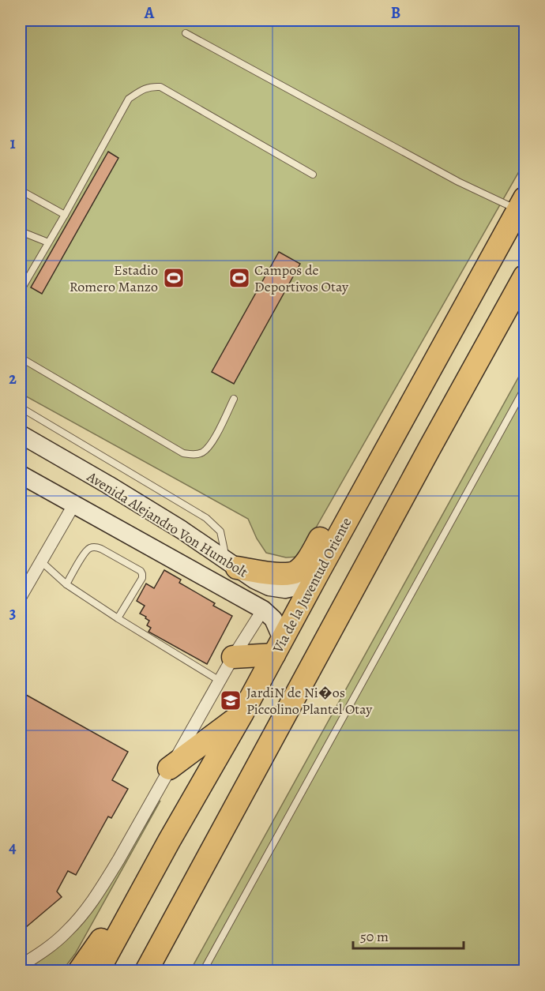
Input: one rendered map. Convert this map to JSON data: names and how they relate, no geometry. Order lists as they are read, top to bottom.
{
  "streets": {
    "highway": ["Via de la Juventud Oriente"],
    "main road": ["Avenida Alejandro Von Humbolt"]
  },
  "crossings": [
    ["Avenida Alejandro Von Humbolt", "Via de la Juventud Oriente"]
  ],
  "places": {
    "sports": ["Estadio Romero Manzo", "Campos de Deportivos Otay"],
    "school or university": ["JardiN de Ni�os Piccolino Plantel Otay"]
  },
  "scale_bar": "50 m",
  "grid": {
    "columns": ["A", "B"],
    "rows": [
      "1",
      "2",
      "3",
      "4"
    ]
  }
}
